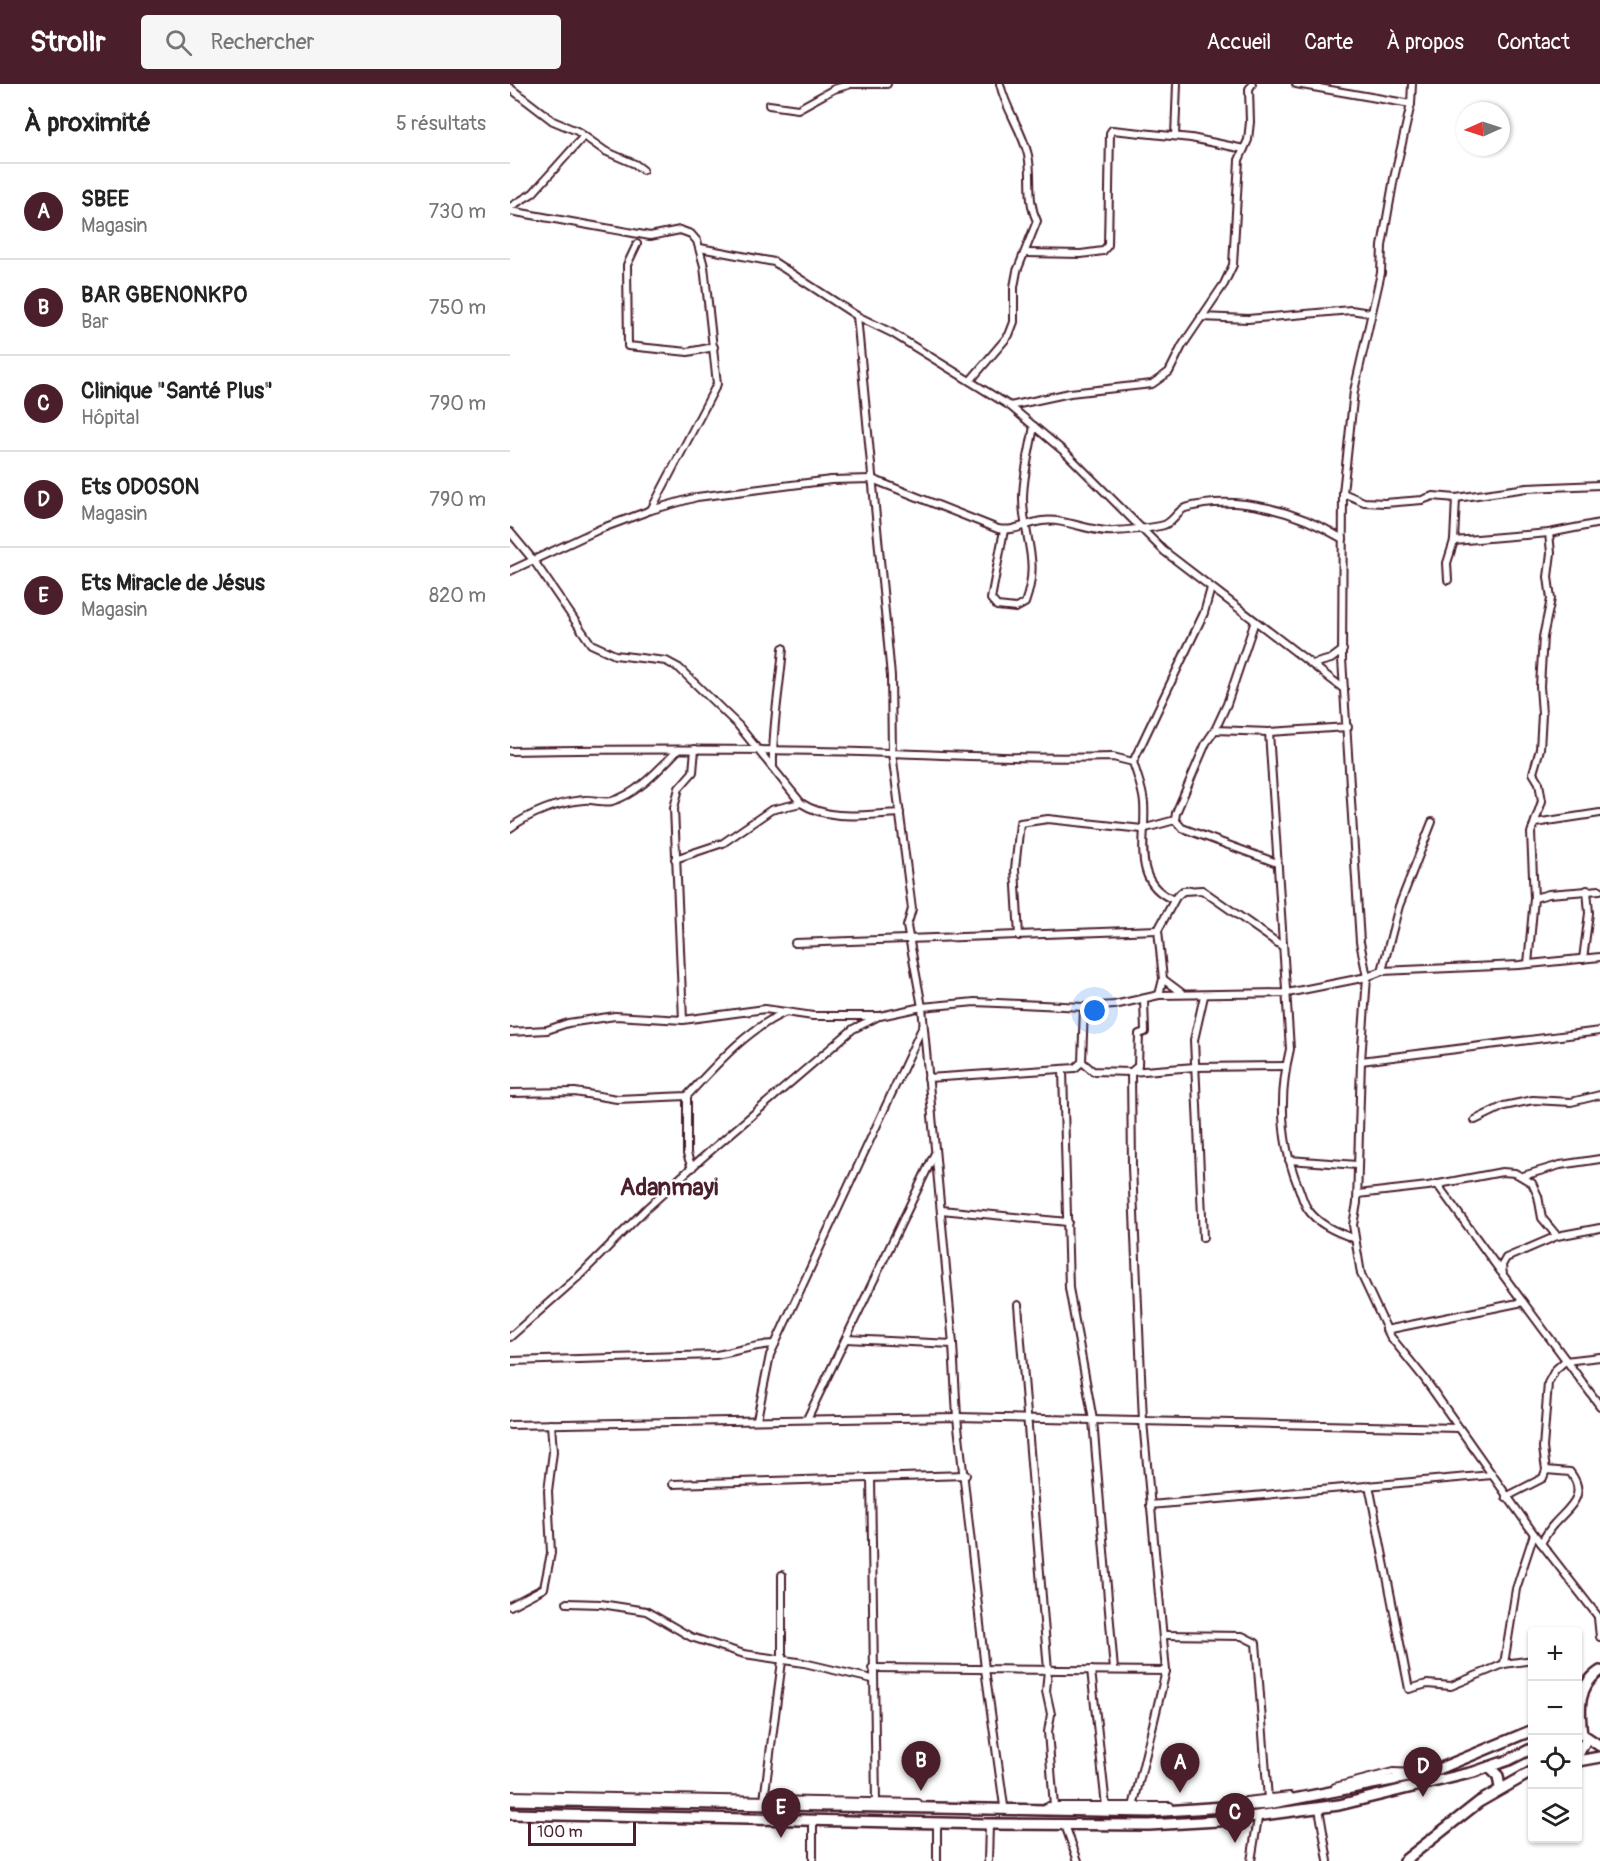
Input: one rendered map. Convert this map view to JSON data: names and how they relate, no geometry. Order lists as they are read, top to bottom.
{
  "districts": ["Adanmayi"],
  "scale_bar": "100 m",
  "north": "left",
  "page": {
    "header": "Strollr",
    "search": "Rechercher",
    "nav": [
      "Accueil",
      "Carte",
      "À propos",
      "Contact"
    ],
    "heading": ["À proximité", "5 résultats"],
    "list": [
      {
        "mark": "A",
        "name": "SBEE",
        "note": "Magasin",
        "value": "730 m"
      },
      {
        "mark": "B",
        "name": "BAR GBENONKPO",
        "note": "Bar",
        "value": "750 m"
      },
      {
        "mark": "C",
        "name": "Clinique \"Santé Plus\"",
        "note": "Hôpital",
        "value": "790 m"
      },
      {
        "mark": "D",
        "name": "Ets ODOSON",
        "note": "Magasin",
        "value": "790 m"
      },
      {
        "mark": "E",
        "name": "Ets Miracle de Jésus",
        "note": "Magasin",
        "value": "820 m"
      }
    ],
    "map_buttons": ["+", "−"],
    "pins": [
      "B",
      "A",
      "D",
      "E",
      "C"
    ],
    "scale": "100 m"
  }
}
